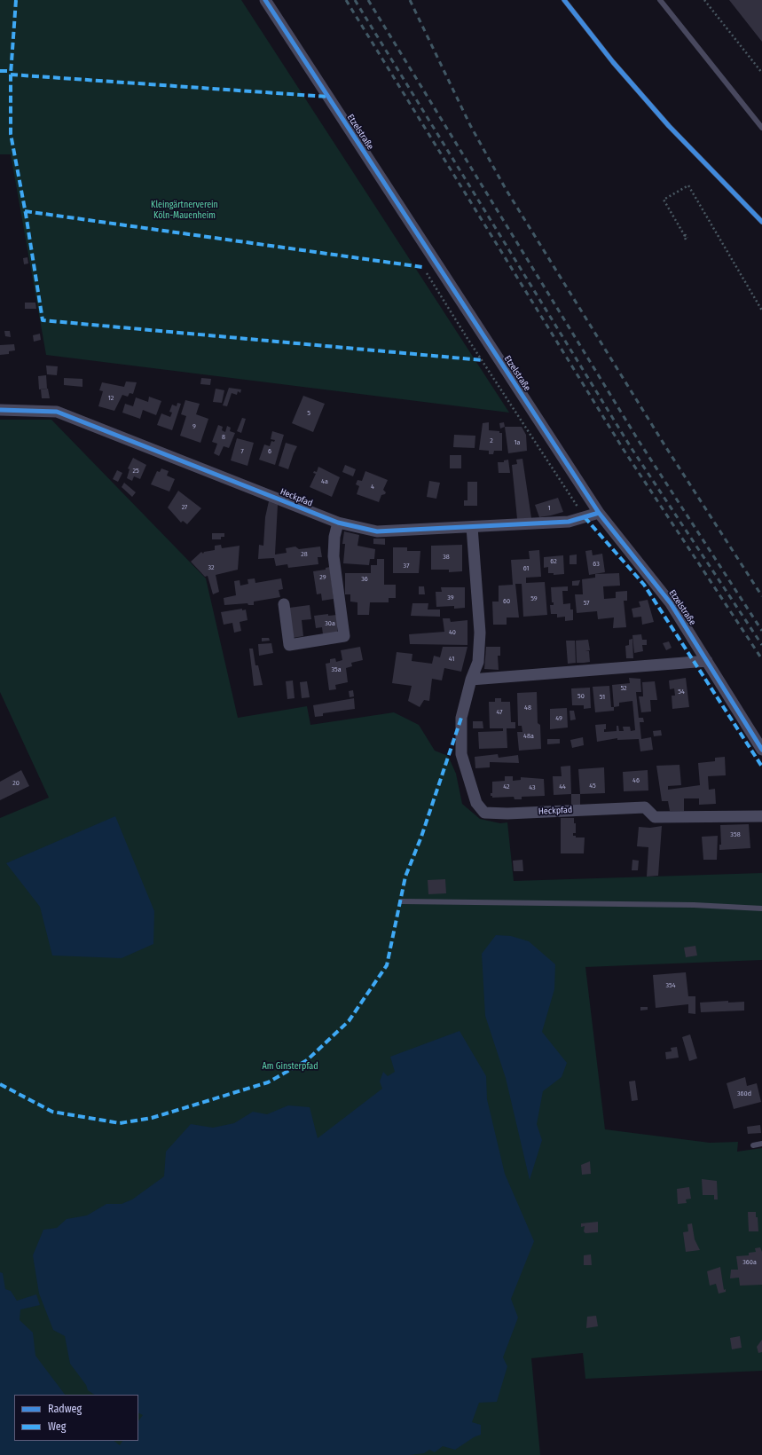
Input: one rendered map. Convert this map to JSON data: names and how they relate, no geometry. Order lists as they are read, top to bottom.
{
  "streets": {
    "street": ["Etzelstraße", "Heckpfad"]
  },
  "crossings": [
    ["Etzelstraße", "Heckpfad"]
  ],
  "parks": ["Kleingärtnerverein Köln-Mauenheim", "Am Ginsterpfad"],
  "house_numbers": [
    "12",
    "5",
    "9",
    "8",
    "2",
    "1a",
    "7",
    "6",
    "25",
    "4a",
    "4",
    "27",
    "1",
    "28",
    "38",
    "62",
    "63",
    "37",
    "32",
    "61",
    "29",
    "36",
    "39",
    "59",
    "60",
    "57",
    "30a",
    "40",
    "41",
    "35a",
    "52",
    "54",
    "50",
    "51",
    "48",
    "47",
    "49",
    "48a",
    "46",
    "20",
    "45",
    "42",
    "44",
    "43",
    "358",
    "354",
    "360d",
    "360a"
  ],
  "legend": ["Radweg", "Weg"]
}
